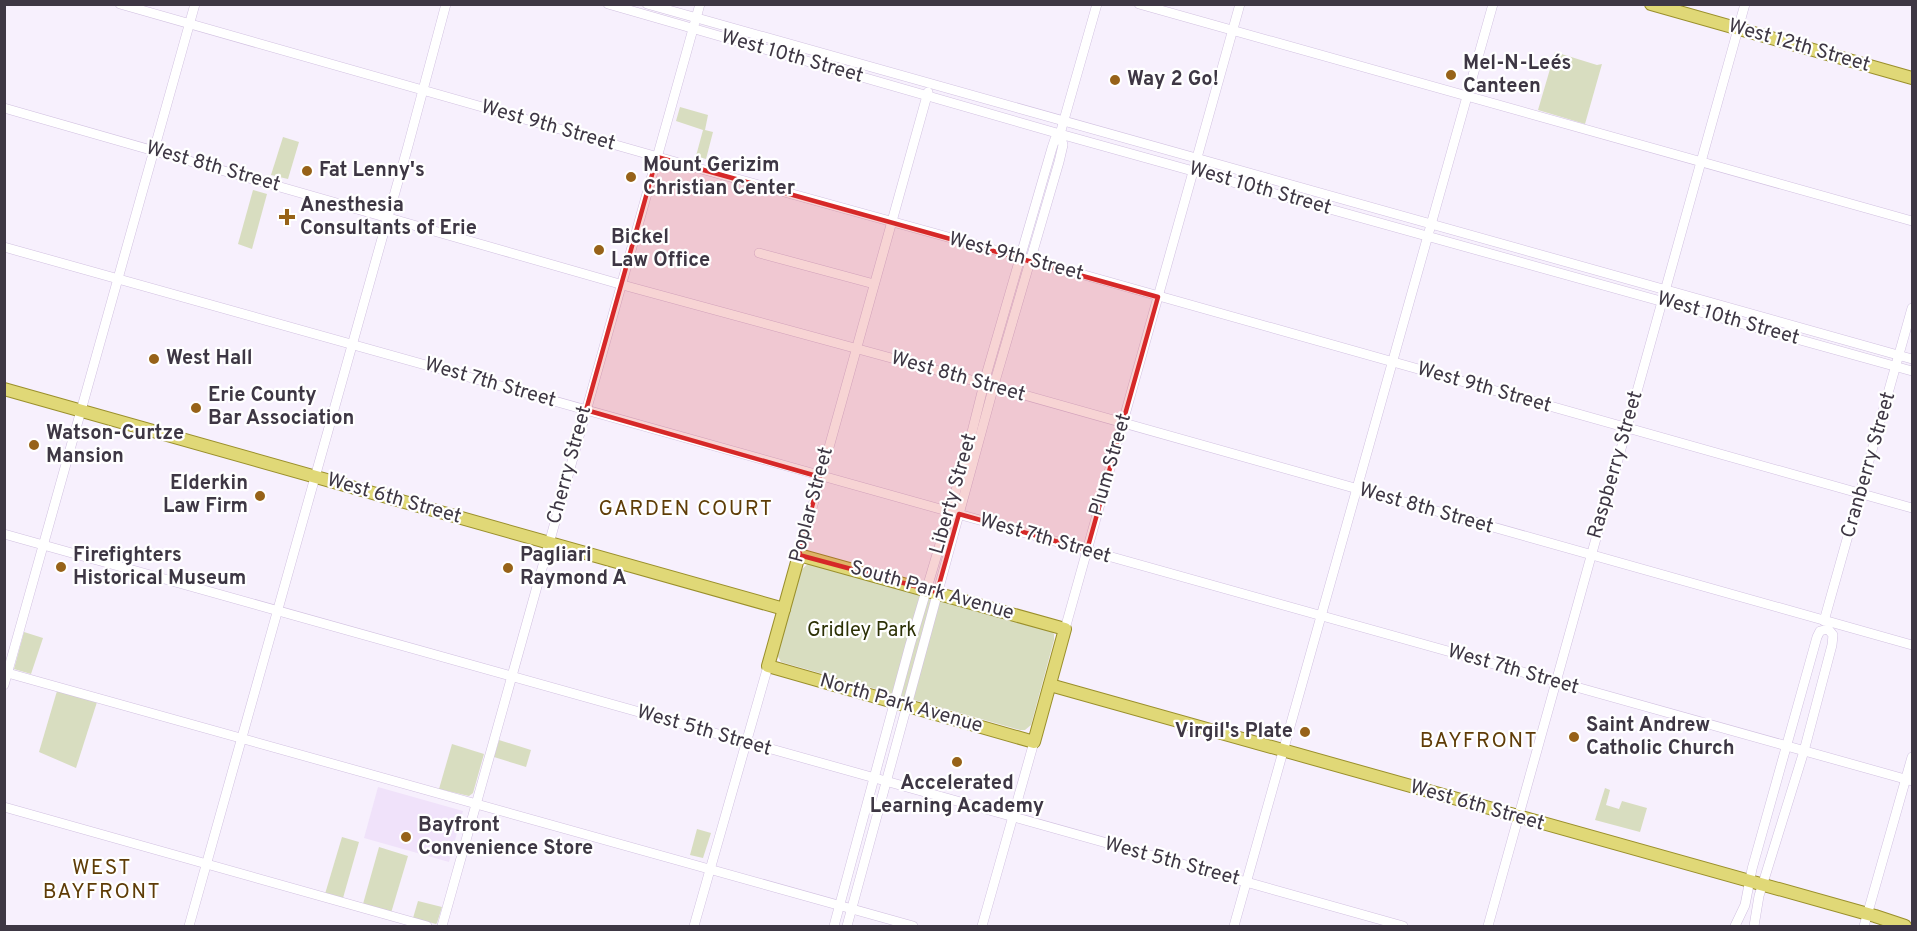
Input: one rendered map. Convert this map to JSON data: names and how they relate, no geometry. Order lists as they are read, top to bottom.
{
  "streets": {
    "main road": [
      "West 12th Street",
      "Plum Street",
      "West 6th Street",
      "Poplar Street",
      "South Park Avenue",
      "North Park Avenue"
    ],
    "street": [
      "West 10th Street",
      "West 9th Street",
      "West 8th Street",
      "West 7th Street",
      "Cherry Street",
      "Raspberry Street",
      "Cranberry Street",
      "Liberty Street",
      "West 5th Street"
    ]
  },
  "crossings": [
    ["West 12th Street", "Raspberry Street"],
    ["West 10th Street", "Cherry Street"],
    ["West 10th Street", "Plum Street"],
    ["West 10th Street", "Raspberry Street"],
    ["West 10th Street", "Cranberry Street"],
    ["West 10th Street", "Liberty Street"],
    ["West 10th Street", "Poplar Street"],
    ["West 9th Street", "Cherry Street"],
    ["West 9th Street", "Plum Street"],
    ["West 9th Street", "Raspberry Street"],
    ["West 9th Street", "Cranberry Street"],
    ["West 9th Street", "Liberty Street"],
    ["West 9th Street", "Poplar Street"],
    ["West 8th Street", "Cherry Street"],
    ["West 8th Street", "Plum Street"],
    ["West 8th Street", "Raspberry Street"],
    ["West 8th Street", "Cranberry Street"],
    ["West 8th Street", "Liberty Street"],
    ["West 8th Street", "Poplar Street"],
    ["West 7th Street", "Cherry Street"],
    ["West 7th Street", "Plum Street"],
    ["West 7th Street", "Raspberry Street"],
    ["West 7th Street", "Cranberry Street"],
    ["West 7th Street", "Liberty Street"],
    ["West 7th Street", "Poplar Street"],
    ["Cherry Street", "West 6th Street"],
    ["Cherry Street", "West 5th Street"],
    ["Plum Street", "West 6th Street"],
    ["Plum Street", "South Park Avenue"],
    ["Plum Street", "North Park Avenue"],
    ["Plum Street", "West 5th Street"],
    ["Raspberry Street", "West 6th Street"],
    ["Cranberry Street", "West 6th Street"],
    ["Liberty Street", "South Park Avenue"],
    ["Liberty Street", "North Park Avenue"],
    ["Liberty Street", "West 5th Street"],
    ["West 6th Street", "Poplar Street"],
    ["Poplar Street", "South Park Avenue"],
    ["Poplar Street", "North Park Avenue"],
    ["Poplar Street", "West 5th Street"]
  ],
  "districts": ["GARDEN COURT", "BAYFRONT", "WEST BAYFRONT"],
  "parks": ["Gridley Park"],
  "places": {
    "other": [
      "Mel-N-Lee´s Canteen",
      "Way 2 Go!",
      "Fat Lenny's",
      "Mount Gerizim Christian Center",
      "Bickel Law Office",
      "West Hall",
      "Erie County Bar Association",
      "Watson-Curtze Mansion",
      "Elderkin Law Firm",
      "Firefighters Historical Museum",
      "Pagliari Raymond A",
      "Virgil's Plate",
      "Saint Andrew Catholic Church",
      "Accelerated Learning Academy",
      "Bayfront Convenience Store"
    ],
    "health": ["Anesthesia Consultants of Erie"]
  }
}
